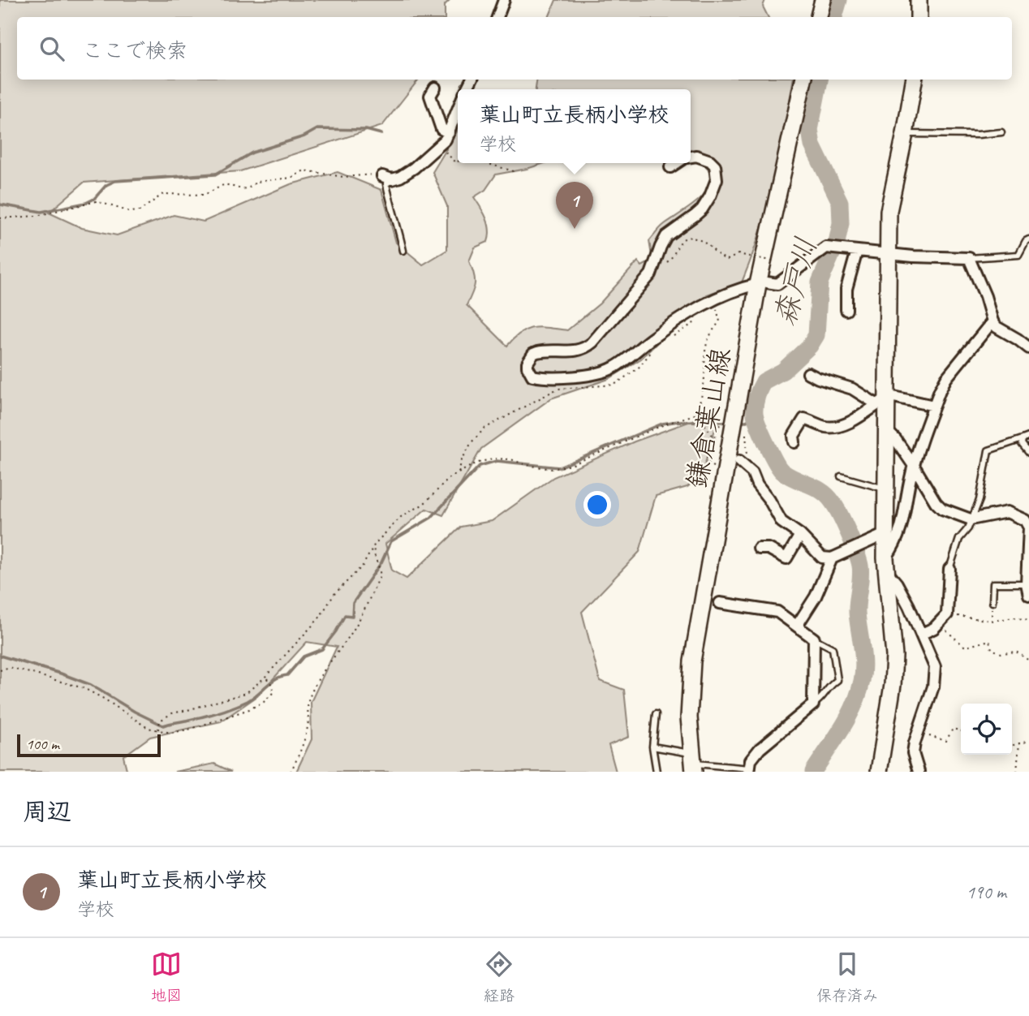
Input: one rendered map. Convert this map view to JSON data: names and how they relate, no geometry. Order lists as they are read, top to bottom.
{
  "streets": {
    "street": ["鎌倉葉山線"]
  },
  "water": ["森戸川"],
  "scale_bar": "100 m",
  "page": {
    "search": "ここで検索",
    "popup": ["葉山町立長柄小学校", "学校"],
    "pins": "1",
    "scale": "100 m",
    "heading": "周辺",
    "list": [
      {
        "mark": "1",
        "name": "葉山町立長柄小学校",
        "note": "学校",
        "value": "190 m"
      }
    ],
    "nav": ["地図", "経路", "保存済み"]
  }
}
